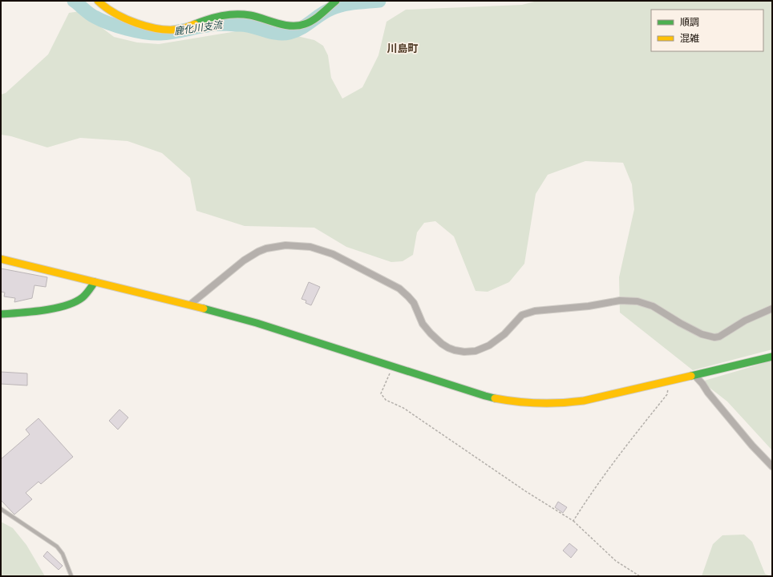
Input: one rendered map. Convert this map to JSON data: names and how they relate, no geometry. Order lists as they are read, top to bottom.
{
  "districts": ["川島町"],
  "water": ["鹿化川支流"],
  "legend": ["順調", "混雑"]
}
